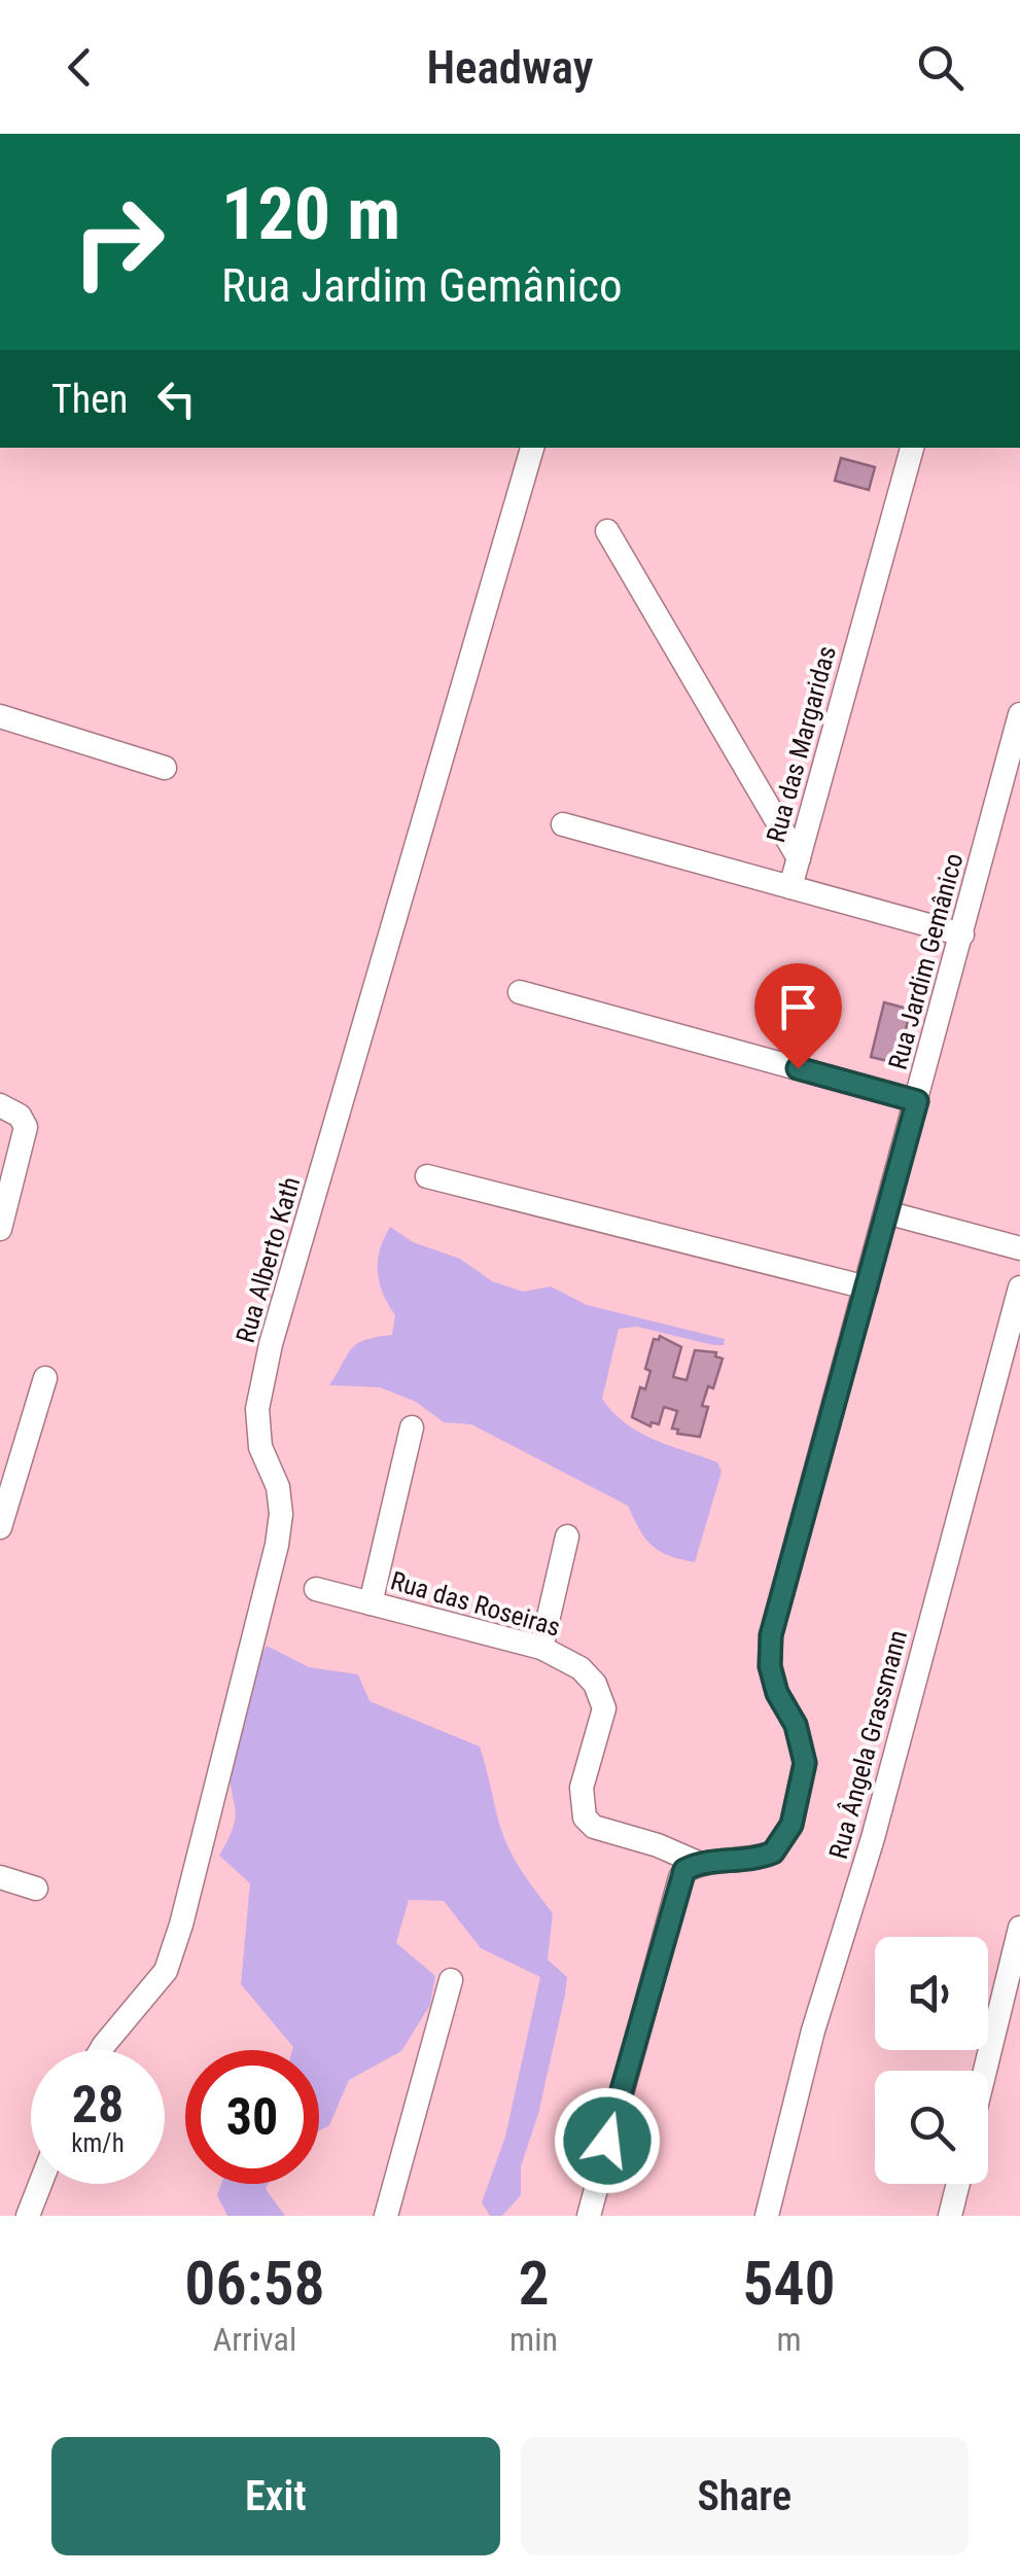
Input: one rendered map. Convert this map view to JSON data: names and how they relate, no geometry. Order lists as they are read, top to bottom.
{
  "streets": {
    "street": [
      "Rua das Margaridas",
      "Rua Jardim Gemânico",
      "Rua Alberto Kath",
      "Rua das Roseiras",
      "Rua Ângela Grassmann"
    ]
  },
  "crossings": [
    ["Rua Jardim Gemânico", "Rua das Roseiras"]
  ],
  "page": {
    "header": "Headway",
    "turn": ["120 m", "Rua Jardim Gemânico"],
    "then": "Then",
    "speed": "28 km/h",
    "limit": "30",
    "eta": [
      "06:58",
      "Arrival",
      "2",
      "min",
      "540",
      "m"
    ],
    "buttons": ["Exit", "Share"]
  }
}
